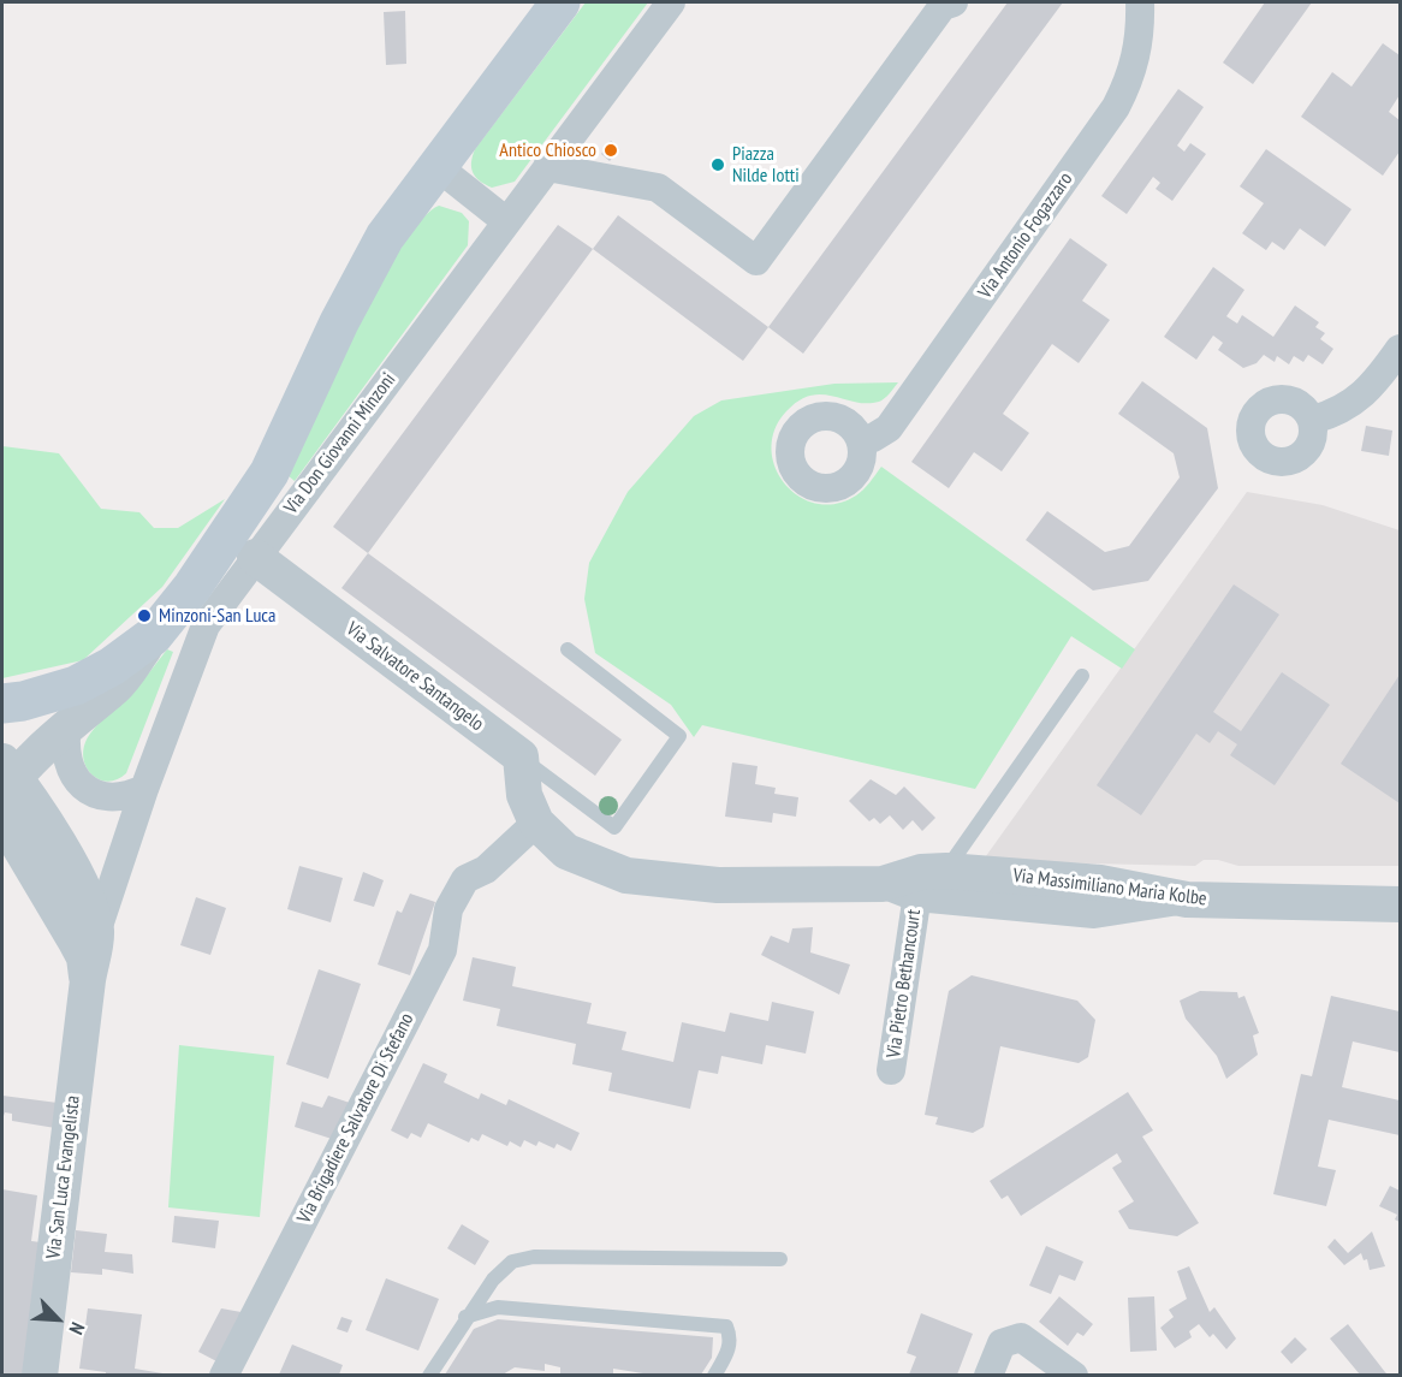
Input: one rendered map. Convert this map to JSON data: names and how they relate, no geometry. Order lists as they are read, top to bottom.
{
  "streets": {
    "main road": ["Via Don Giovanni Minzoni"],
    "street": [
      "Via Antonio Fogazzaro",
      "Via Salvatore Santangelo",
      "Via Massimiliano Maria Kolbe",
      "Via Pietro Bethancourt",
      "Via Brigadiere Salvatore Di Stefano",
      "Via San Luca Evangelista"
    ]
  },
  "crossings": [
    ["Via Don Giovanni Minzoni", "Via Salvatore Santangelo"],
    ["Via Don Giovanni Minzoni", "Via San Luca Evangelista"],
    ["Via Massimiliano Maria Kolbe", "Via Pietro Bethancourt"],
    ["Via Massimiliano Maria Kolbe", "Via Brigadiere Salvatore Di Stefano"]
  ],
  "places": ["Antico Chiosco", "Piazza Nilde Iotti", "Minzoni-San Luca"],
  "north": "bottom right"
}
